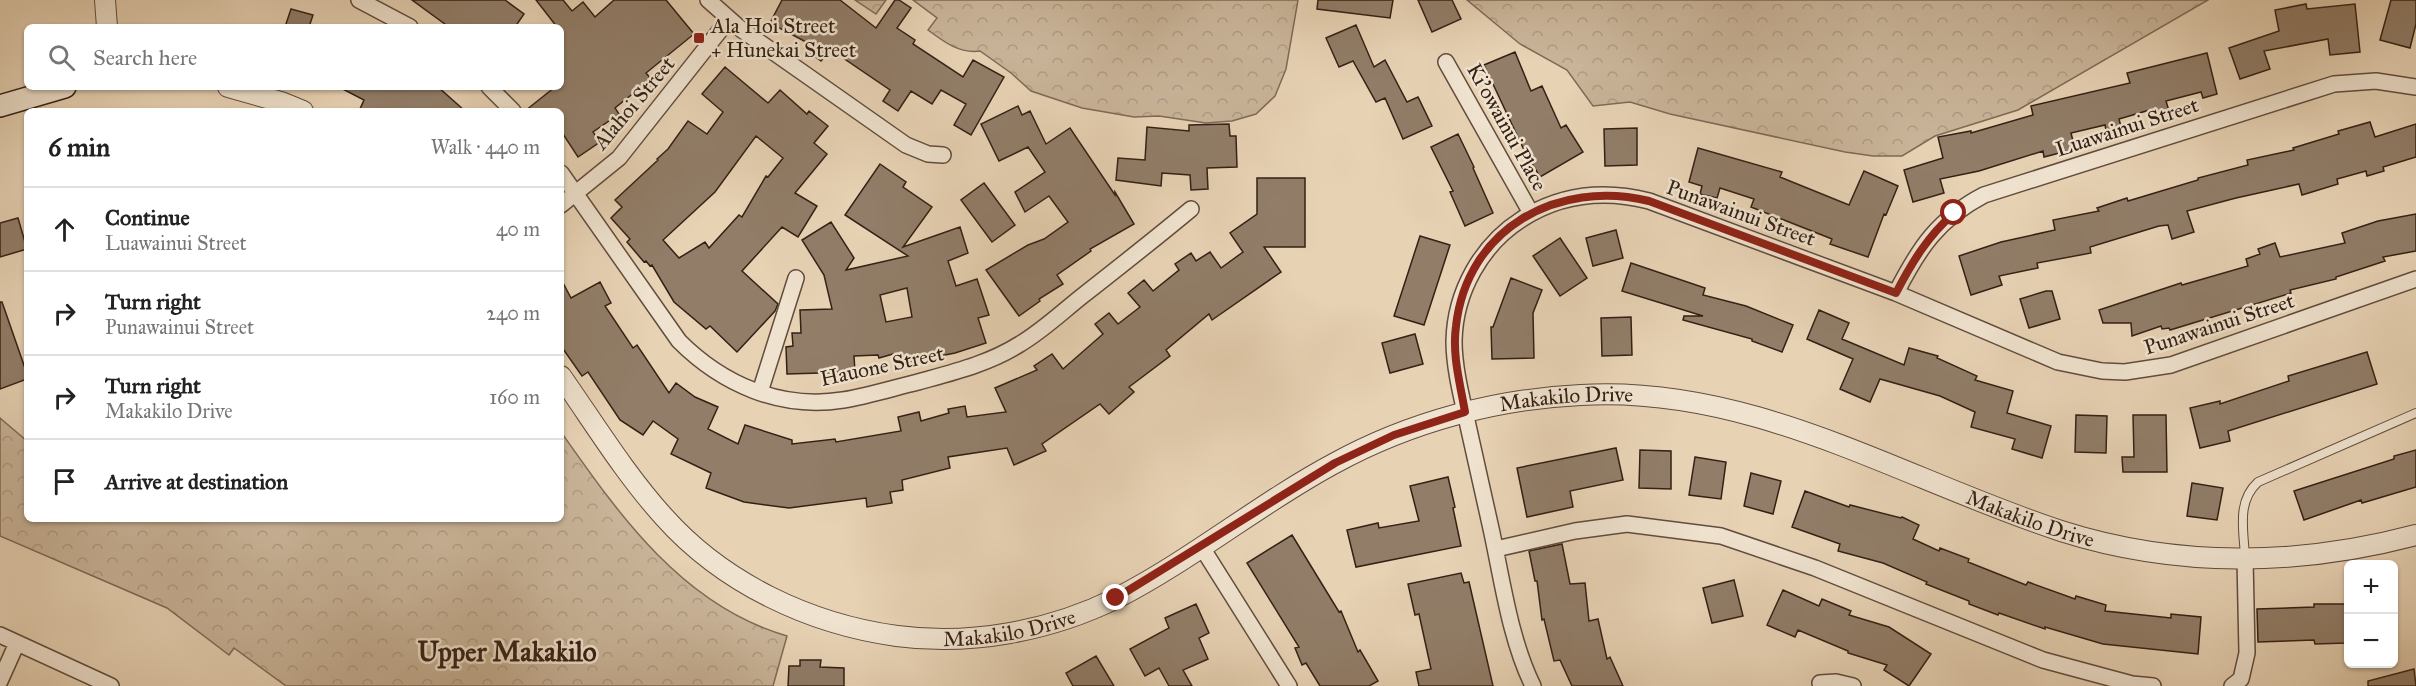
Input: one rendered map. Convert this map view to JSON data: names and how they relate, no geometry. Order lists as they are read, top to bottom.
{
  "streets": {
    "street": [
      "Alahoi Street",
      "Ki'owainui Place",
      "Luawainui Street",
      "Punawainui Street",
      "Hauone Street",
      "Makakilo Drive"
    ]
  },
  "crossings": [
    ["Alahoi Street", "Hauone Street"],
    ["Ki'owainui Place", "Punawainui Street"],
    ["Luawainui Street", "Punawainui Street"],
    ["Punawainui Street", "Makakilo Drive"]
  ],
  "districts": ["Upper Makakilo"],
  "places": {
    "transit": ["Ala Hoi Street + Hunekai Street"]
  },
  "page": {
    "search": "Search here",
    "heading": ["6 min", "Walk · 440 m"],
    "list": [
      ["Continue", "Luawainui Street", "40 m"],
      ["Turn right", "Punawainui Street", "240 m"],
      ["Turn right", "Makakilo Drive", "160 m"],
      "Arrive at destination"
    ],
    "map_buttons": ["+", "−"]
  }
}
